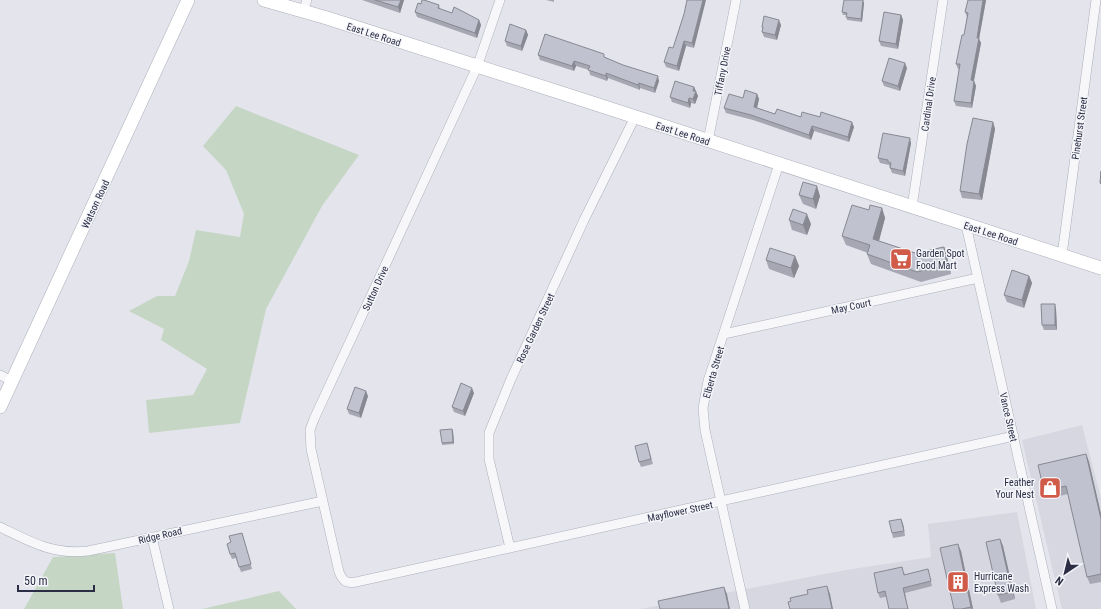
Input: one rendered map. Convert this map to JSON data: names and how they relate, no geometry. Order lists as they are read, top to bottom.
{
  "streets": {
    "street": [
      "East Lee Road",
      "Tiffany Drive",
      "Cardinal Drive",
      "Pinehurst Street",
      "Watson Road",
      "Sutton Drive",
      "May Court",
      "Rose Garden Street",
      "Elberta Street",
      "Vance Street",
      "Mayflower Street",
      "Ridge Road"
    ]
  },
  "crossings": [
    ["East Lee Road", "Tiffany Drive"],
    ["East Lee Road", "Cardinal Drive"],
    ["East Lee Road", "Pinehurst Street"],
    ["East Lee Road", "Sutton Drive"],
    ["East Lee Road", "Rose Garden Street"],
    ["East Lee Road", "Elberta Street"],
    ["East Lee Road", "Vance Street"],
    ["Sutton Drive", "Mayflower Street"],
    ["Sutton Drive", "Ridge Road"],
    ["May Court", "Elberta Street"],
    ["May Court", "Vance Street"],
    ["Rose Garden Street", "Mayflower Street"],
    ["Elberta Street", "Mayflower Street"],
    ["Vance Street", "Mayflower Street"]
  ],
  "places": {
    "supermarket": ["Garden Spot Food Mart"],
    "shop": ["Feather Your Nest"],
    "building": ["Hurricane Express Wash"]
  },
  "scale_bar": "50 m",
  "north": "bottom left"
}
